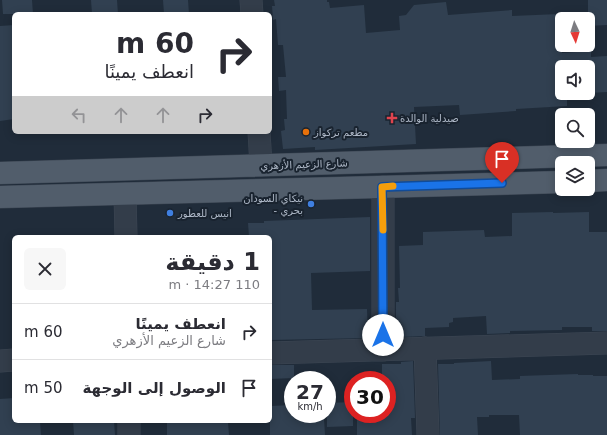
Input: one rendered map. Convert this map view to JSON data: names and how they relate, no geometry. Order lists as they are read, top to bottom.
{
  "streets": {
    "main road": ["شارع الزعيم الأزهري"]
  },
  "places": {
    "health": ["صيدلية الوالدة"],
    "other": ["مطعم تركواز", "نيكاي السودان - بحري", "انيس للعطور"]
  },
  "north": "bottom",
  "page": {
    "turn": ["60 m", "انعطف يمينًا"],
    "heading": ["1 دقيقة", "110 m · 14:27"],
    "list": [
      {
        "name": "انعطف يمينًا",
        "note": "شارع الزعيم الأزهري",
        "value": "60 m"
      },
      {
        "name": "الوصول إلى الوجهة",
        "value": "50 m"
      }
    ],
    "speed": "27 km/h",
    "limit": "30"
  }
}
